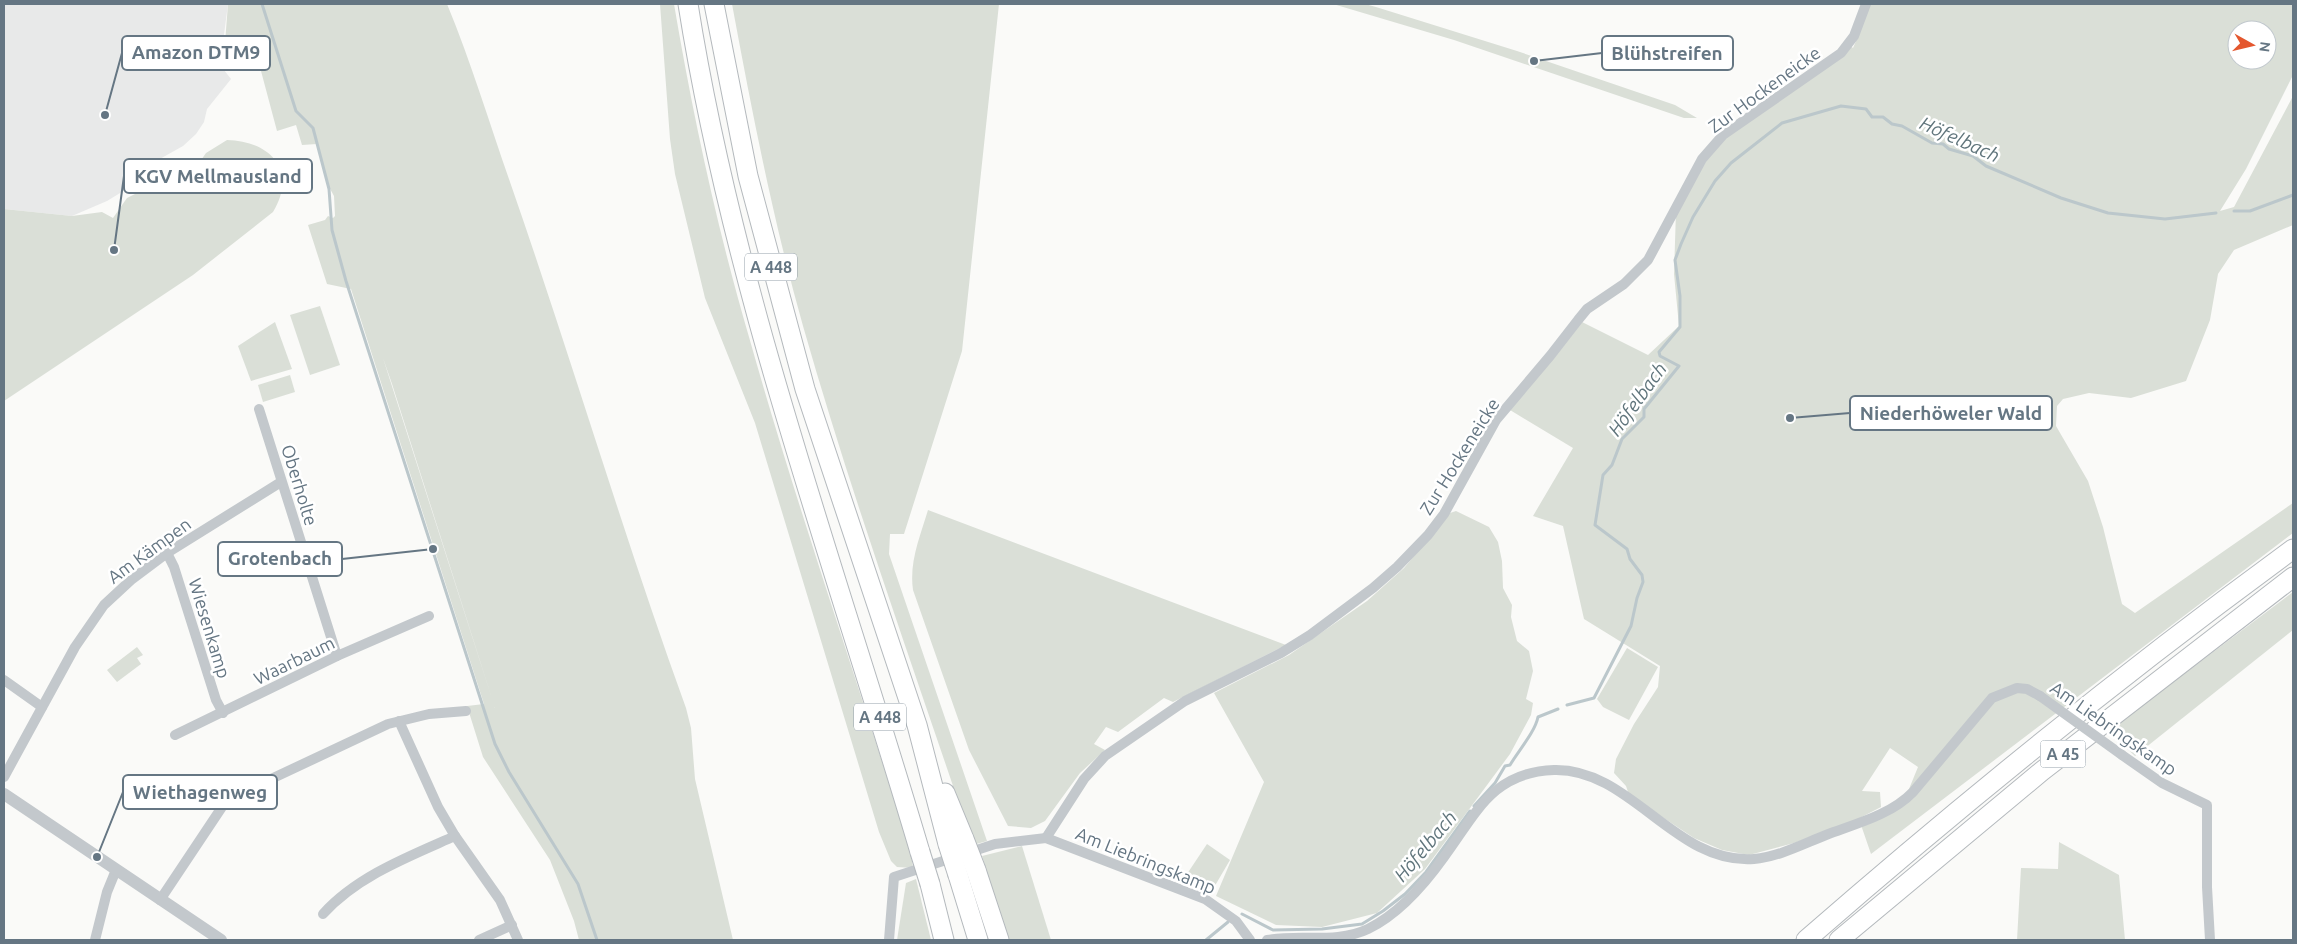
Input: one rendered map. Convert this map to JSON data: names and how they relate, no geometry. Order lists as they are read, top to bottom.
{
  "streets": {
    "highway": ["A 448", "A 45"],
    "street": [
      "Zur Hockeneicke",
      "Oberholte",
      "Am Kämpen",
      "Wiesenkamp",
      "Waarbaum",
      "Am Liebringskamp"
    ]
  },
  "crossings": [
    ["Zur Hockeneicke", "Am Liebringskamp"],
    ["Oberholte", "Am Kämpen"],
    ["Oberholte", "Waarbaum"],
    ["Am Kämpen", "Wiesenkamp"],
    ["Wiesenkamp", "Waarbaum"]
  ],
  "water": ["Höfelbach"],
  "places": [
    "Blühstreifen",
    "Amazon DTM9",
    "KGV Mellmausland",
    "Niederhöweler Wald",
    "Grotenbach",
    "Wiethagenweg"
  ],
  "north": "right"
}
